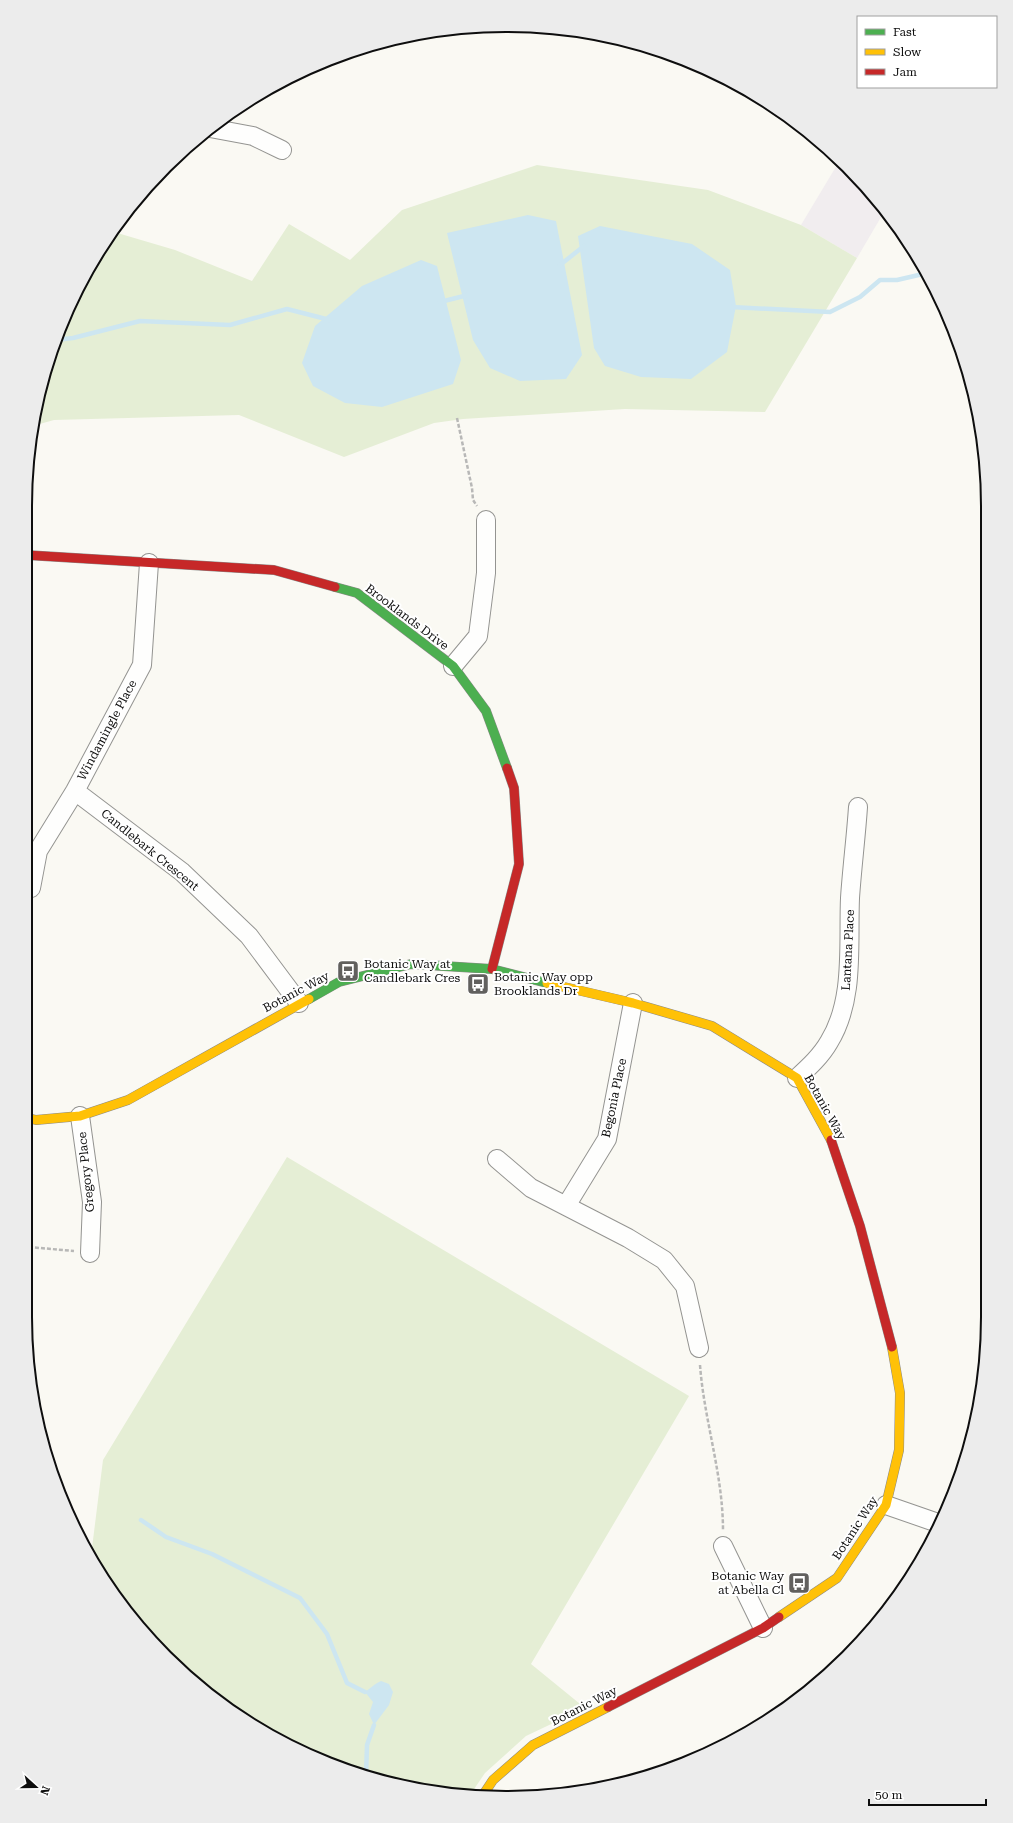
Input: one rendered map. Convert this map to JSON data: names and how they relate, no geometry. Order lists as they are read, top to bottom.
{
  "streets": {
    "street": [
      "Brooklands Drive",
      "Windamingle Place",
      "Candlebark Crescent",
      "Lantana Place",
      "Botanic Way",
      "Begonia Place",
      "Gregory Place"
    ]
  },
  "crossings": [
    ["Brooklands Drive", "Windamingle Place"],
    ["Brooklands Drive", "Botanic Way"],
    ["Windamingle Place", "Candlebark Crescent"],
    ["Candlebark Crescent", "Botanic Way"],
    ["Lantana Place", "Botanic Way"],
    ["Botanic Way", "Begonia Place"],
    ["Botanic Way", "Gregory Place"]
  ],
  "places": {
    "bus stop": ["Botanic Way at Candlebark Cres", "Botanic Way opp Brooklands Dr", "Botanic Way at Abella Cl"]
  },
  "legend": ["Fast", "Slow", "Jam"],
  "scale_bar": "50 m",
  "north": "right"
}
